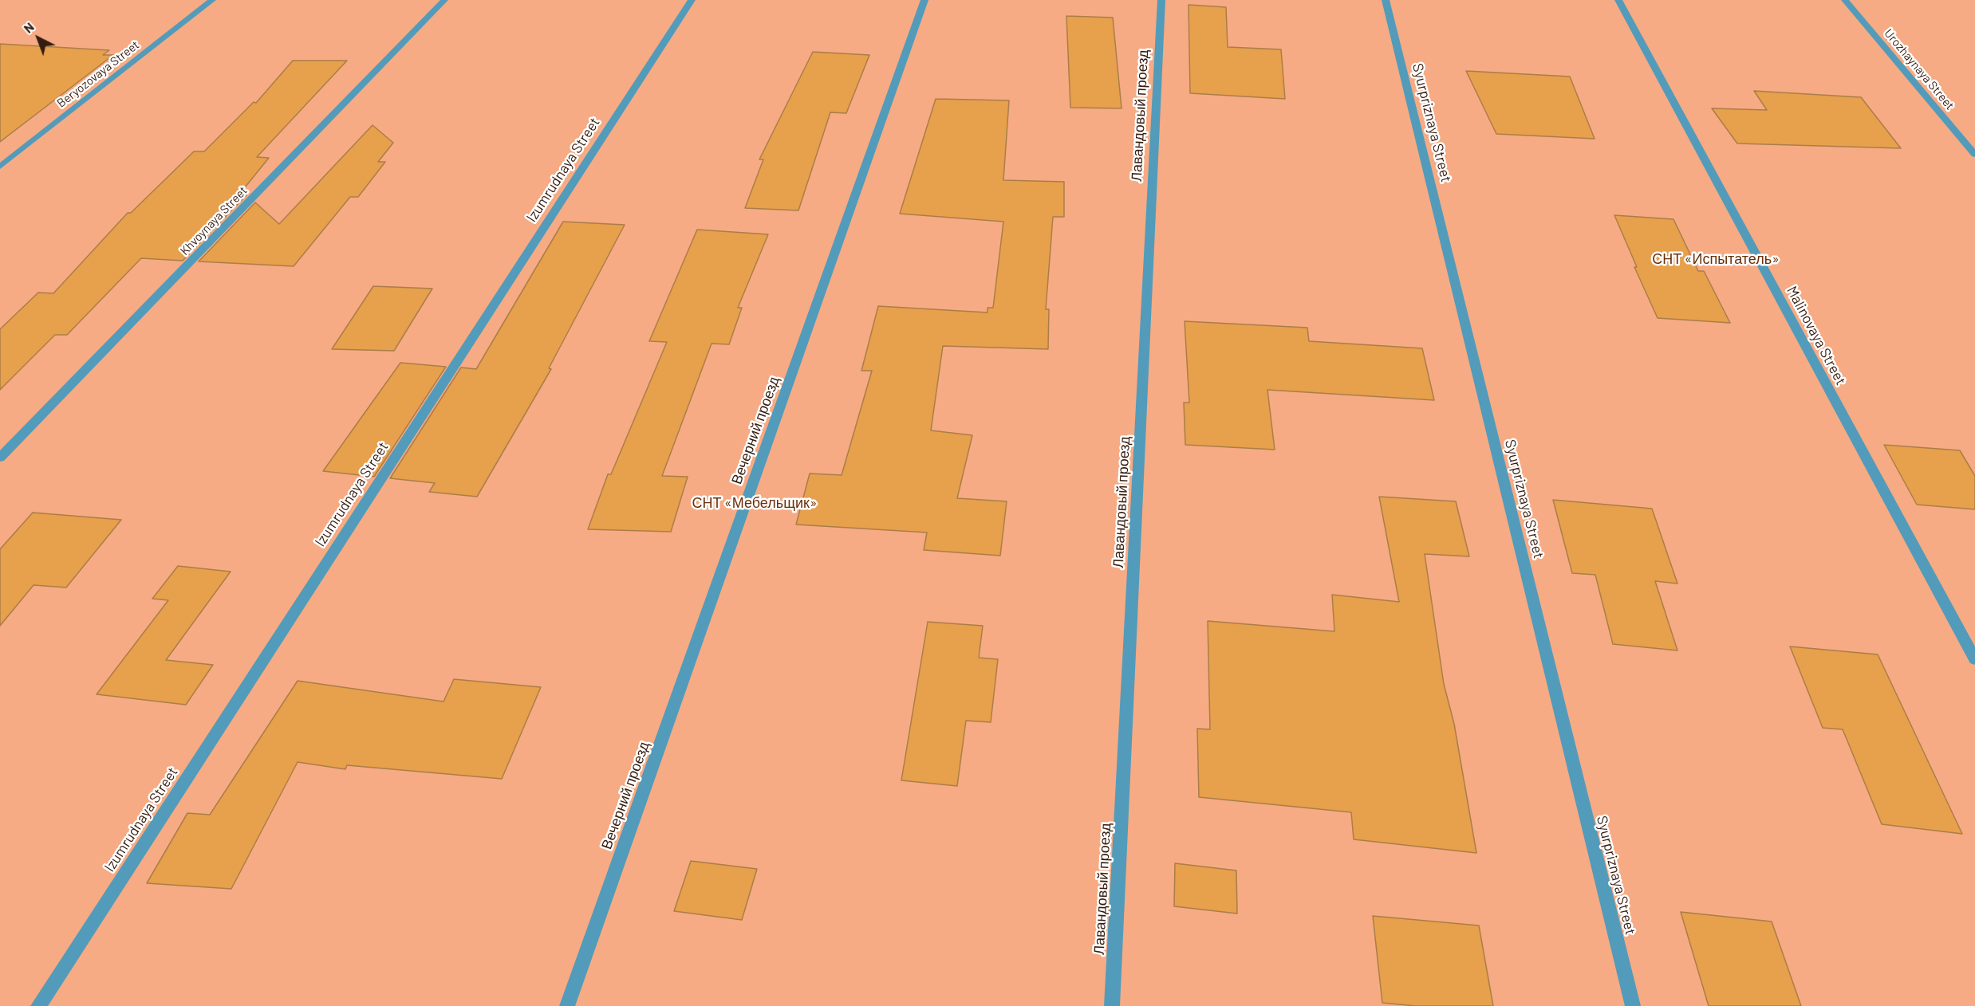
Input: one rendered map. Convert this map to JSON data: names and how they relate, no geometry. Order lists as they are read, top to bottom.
{
  "streets": {
    "street": [
      "Urozhaynaya Street",
      "Beryozovaya Street",
      "Лавандовый проезд",
      "Syurpriznaya Street",
      "Izumrudnaya Street",
      "Khvoynaya Street",
      "Malinovaya Street",
      "Вечерний проезд"
    ]
  },
  "parks": ["СНТ «Испытатель»", "СНТ «Мебельщик»"],
  "north": "top left"
}
